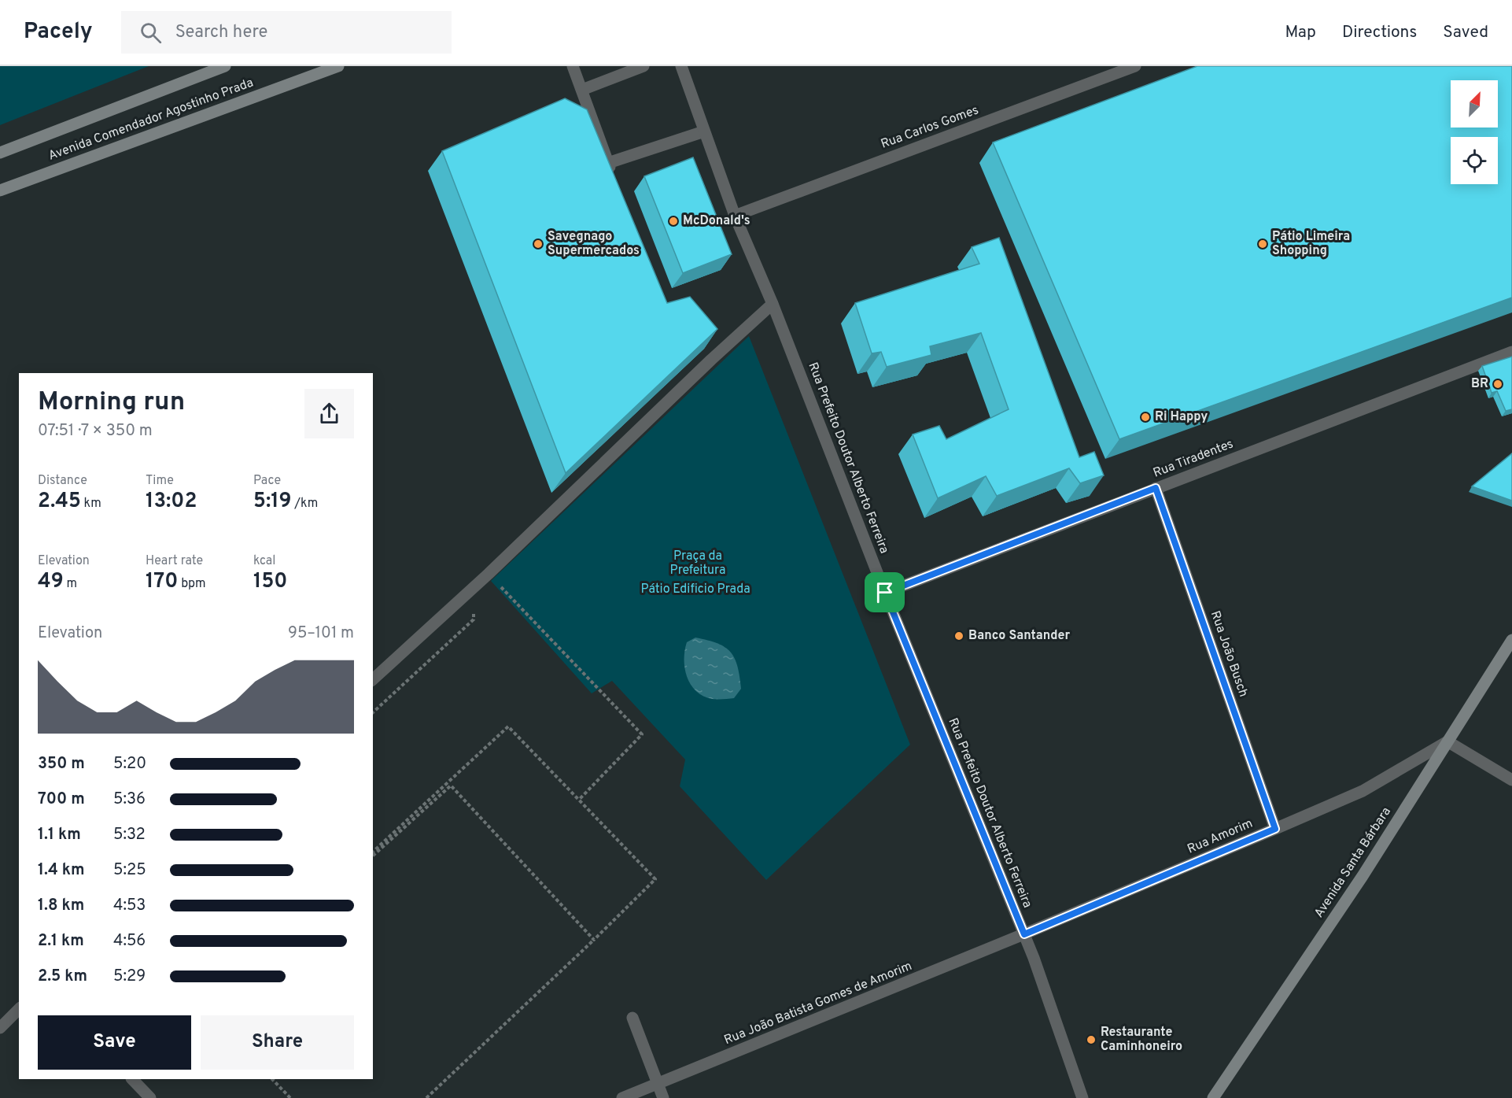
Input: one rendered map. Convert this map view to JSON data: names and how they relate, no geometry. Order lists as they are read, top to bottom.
{
  "streets": {
    "main road": ["Avenida Comendador Agostinho Prada", "Avenida Santa Bárbara"],
    "street": [
      "Rua Carlos Gomes",
      "Rua Prefeito Doutor Alberto Ferreira",
      "Rua Tiradentes",
      "Rua João Busch",
      "Rua Amorim",
      "Rua João Batista Gomes de Amorim"
    ]
  },
  "crossings": [
    ["Rua Carlos Gomes", "Rua Prefeito Doutor Alberto Ferreira"],
    ["Rua Prefeito Doutor Alberto Ferreira", "Rua Tiradentes"],
    ["Rua Prefeito Doutor Alberto Ferreira", "Rua Amorim"],
    ["Rua Prefeito Doutor Alberto Ferreira", "Rua João Batista Gomes de Amorim"],
    ["Rua Tiradentes", "Rua João Busch"],
    ["Rua João Busch", "Rua Amorim"],
    ["Rua Amorim", "Avenida Santa Bárbara"],
    ["Rua Amorim", "Rua João Batista Gomes de Amorim"]
  ],
  "parks": ["Praça da Prefeitura", "Pátio Edificio Prada"],
  "places": [
    "McDonald's",
    "Savegnago Supermercados",
    "Pátio Limeira Shopping",
    "BR",
    "Ri Happy",
    "Banco Santander",
    "Restaurante Caminhoneiro"
  ],
  "north": "top right",
  "page": {
    "header": "Pacely",
    "search": "Search here",
    "nav": ["Map", "Directions", "Saved"],
    "heading": ["Morning run", "07:51 · 7 × 350 m"],
    "stats": [
      ["Distance", "2.45 km"],
      ["Time", "13:02"],
      ["Pace", "5:19 /km"],
      ["Elevation", "49 m"],
      ["Heart rate", "170 bpm"],
      ["kcal", "150"]
    ],
    "chart": ["Elevation", "95–101 m"],
    "list": [
      {
        "name": "350 m",
        "note": "5:20"
      },
      {
        "name": "700 m",
        "note": "5:36"
      },
      {
        "name": "1.1 km",
        "note": "5:32"
      },
      {
        "name": "1.4 km",
        "note": "5:25"
      },
      {
        "name": "1.8 km",
        "note": "4:53"
      },
      {
        "name": "2.1 km",
        "note": "4:56"
      },
      {
        "name": "2.5 km",
        "note": "5:29"
      }
    ],
    "buttons": ["Save", "Share"]
  }
}
